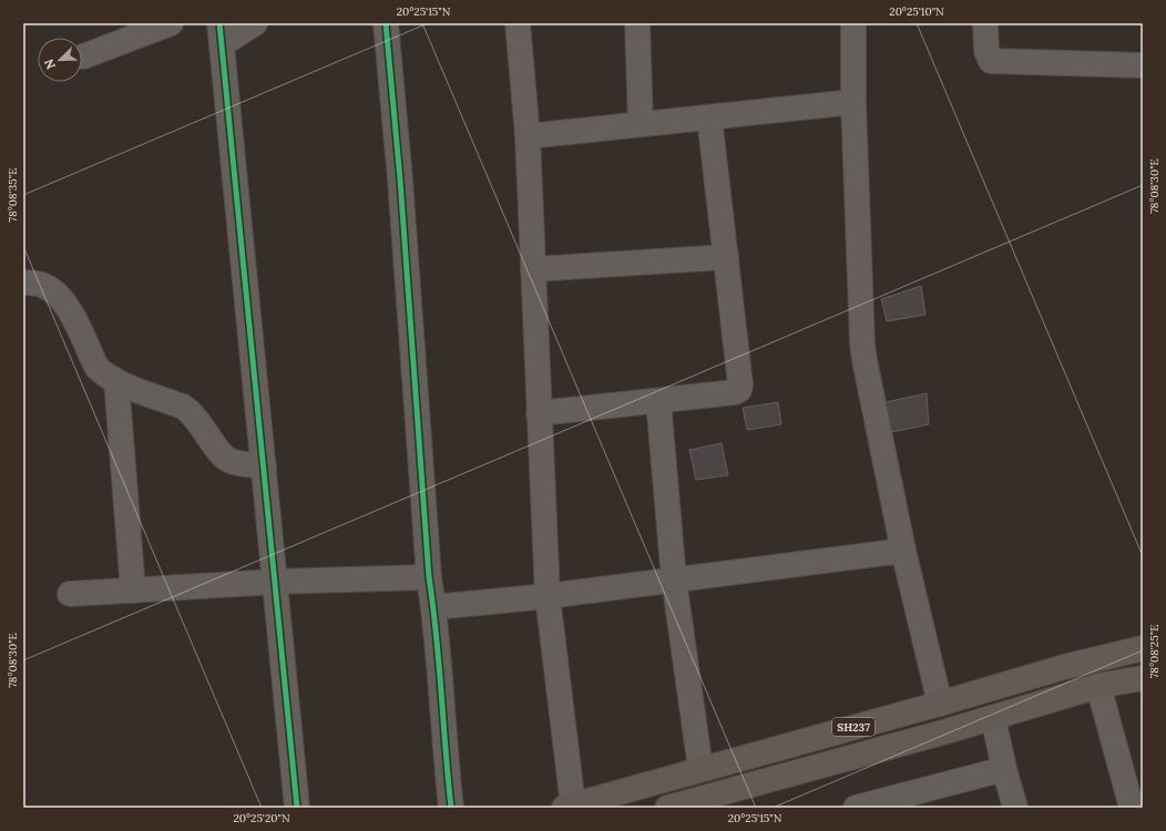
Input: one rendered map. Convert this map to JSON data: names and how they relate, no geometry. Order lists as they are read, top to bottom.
{
  "streets": {
    "main road": ["SH237"]
  },
  "north": "bottom left",
  "coordinates": [
    "20°25'15\"N",
    "20°25'10\"N",
    "78°08'30\"E",
    "78°08'35\"E",
    "78°08'25\"E",
    "20°25'20\"N"
  ]
}
